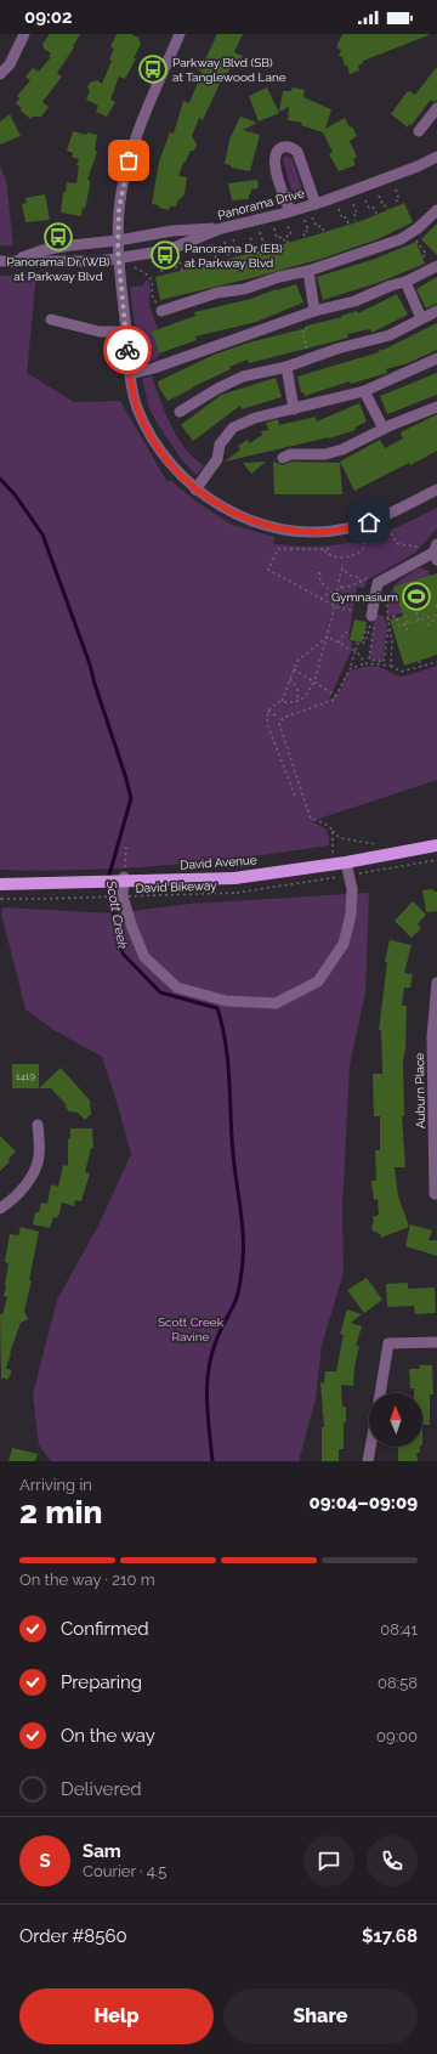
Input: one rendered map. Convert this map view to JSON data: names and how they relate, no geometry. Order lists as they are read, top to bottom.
{
  "streets": {
    "main road": ["David Avenue"],
    "street": ["Panorama Drive", "Auburn Place"],
    "path": ["David Bikeway"]
  },
  "water": ["Scott Creek"],
  "parks": ["Scott Creek Ravine"],
  "places": {
    "bus stop": ["Parkway Blvd (SB) at Tanglewood Lane", "Panorama Dr (WB) at Parkway Blvd", "Panorama Dr (EB) at Parkway Blvd"],
    "sports": ["Gymnasium"]
  },
  "house_numbers": ["1419"],
  "north": "top",
  "page": {
    "status": "09:02",
    "heading": ["2 min", "Arriving in", "09:04–09:09"],
    "panel": [
      "Sam",
      "Courier · 4.5",
      "Order #8560",
      "$17.68"
    ],
    "bar": "On the way · 210 m",
    "list": [
      ["Confirmed", "08:41"],
      ["Preparing", "08:58"],
      ["On the way", "09:00"],
      "Delivered"
    ],
    "round": "S",
    "buttons": ["Help", "Share"]
  }
}
